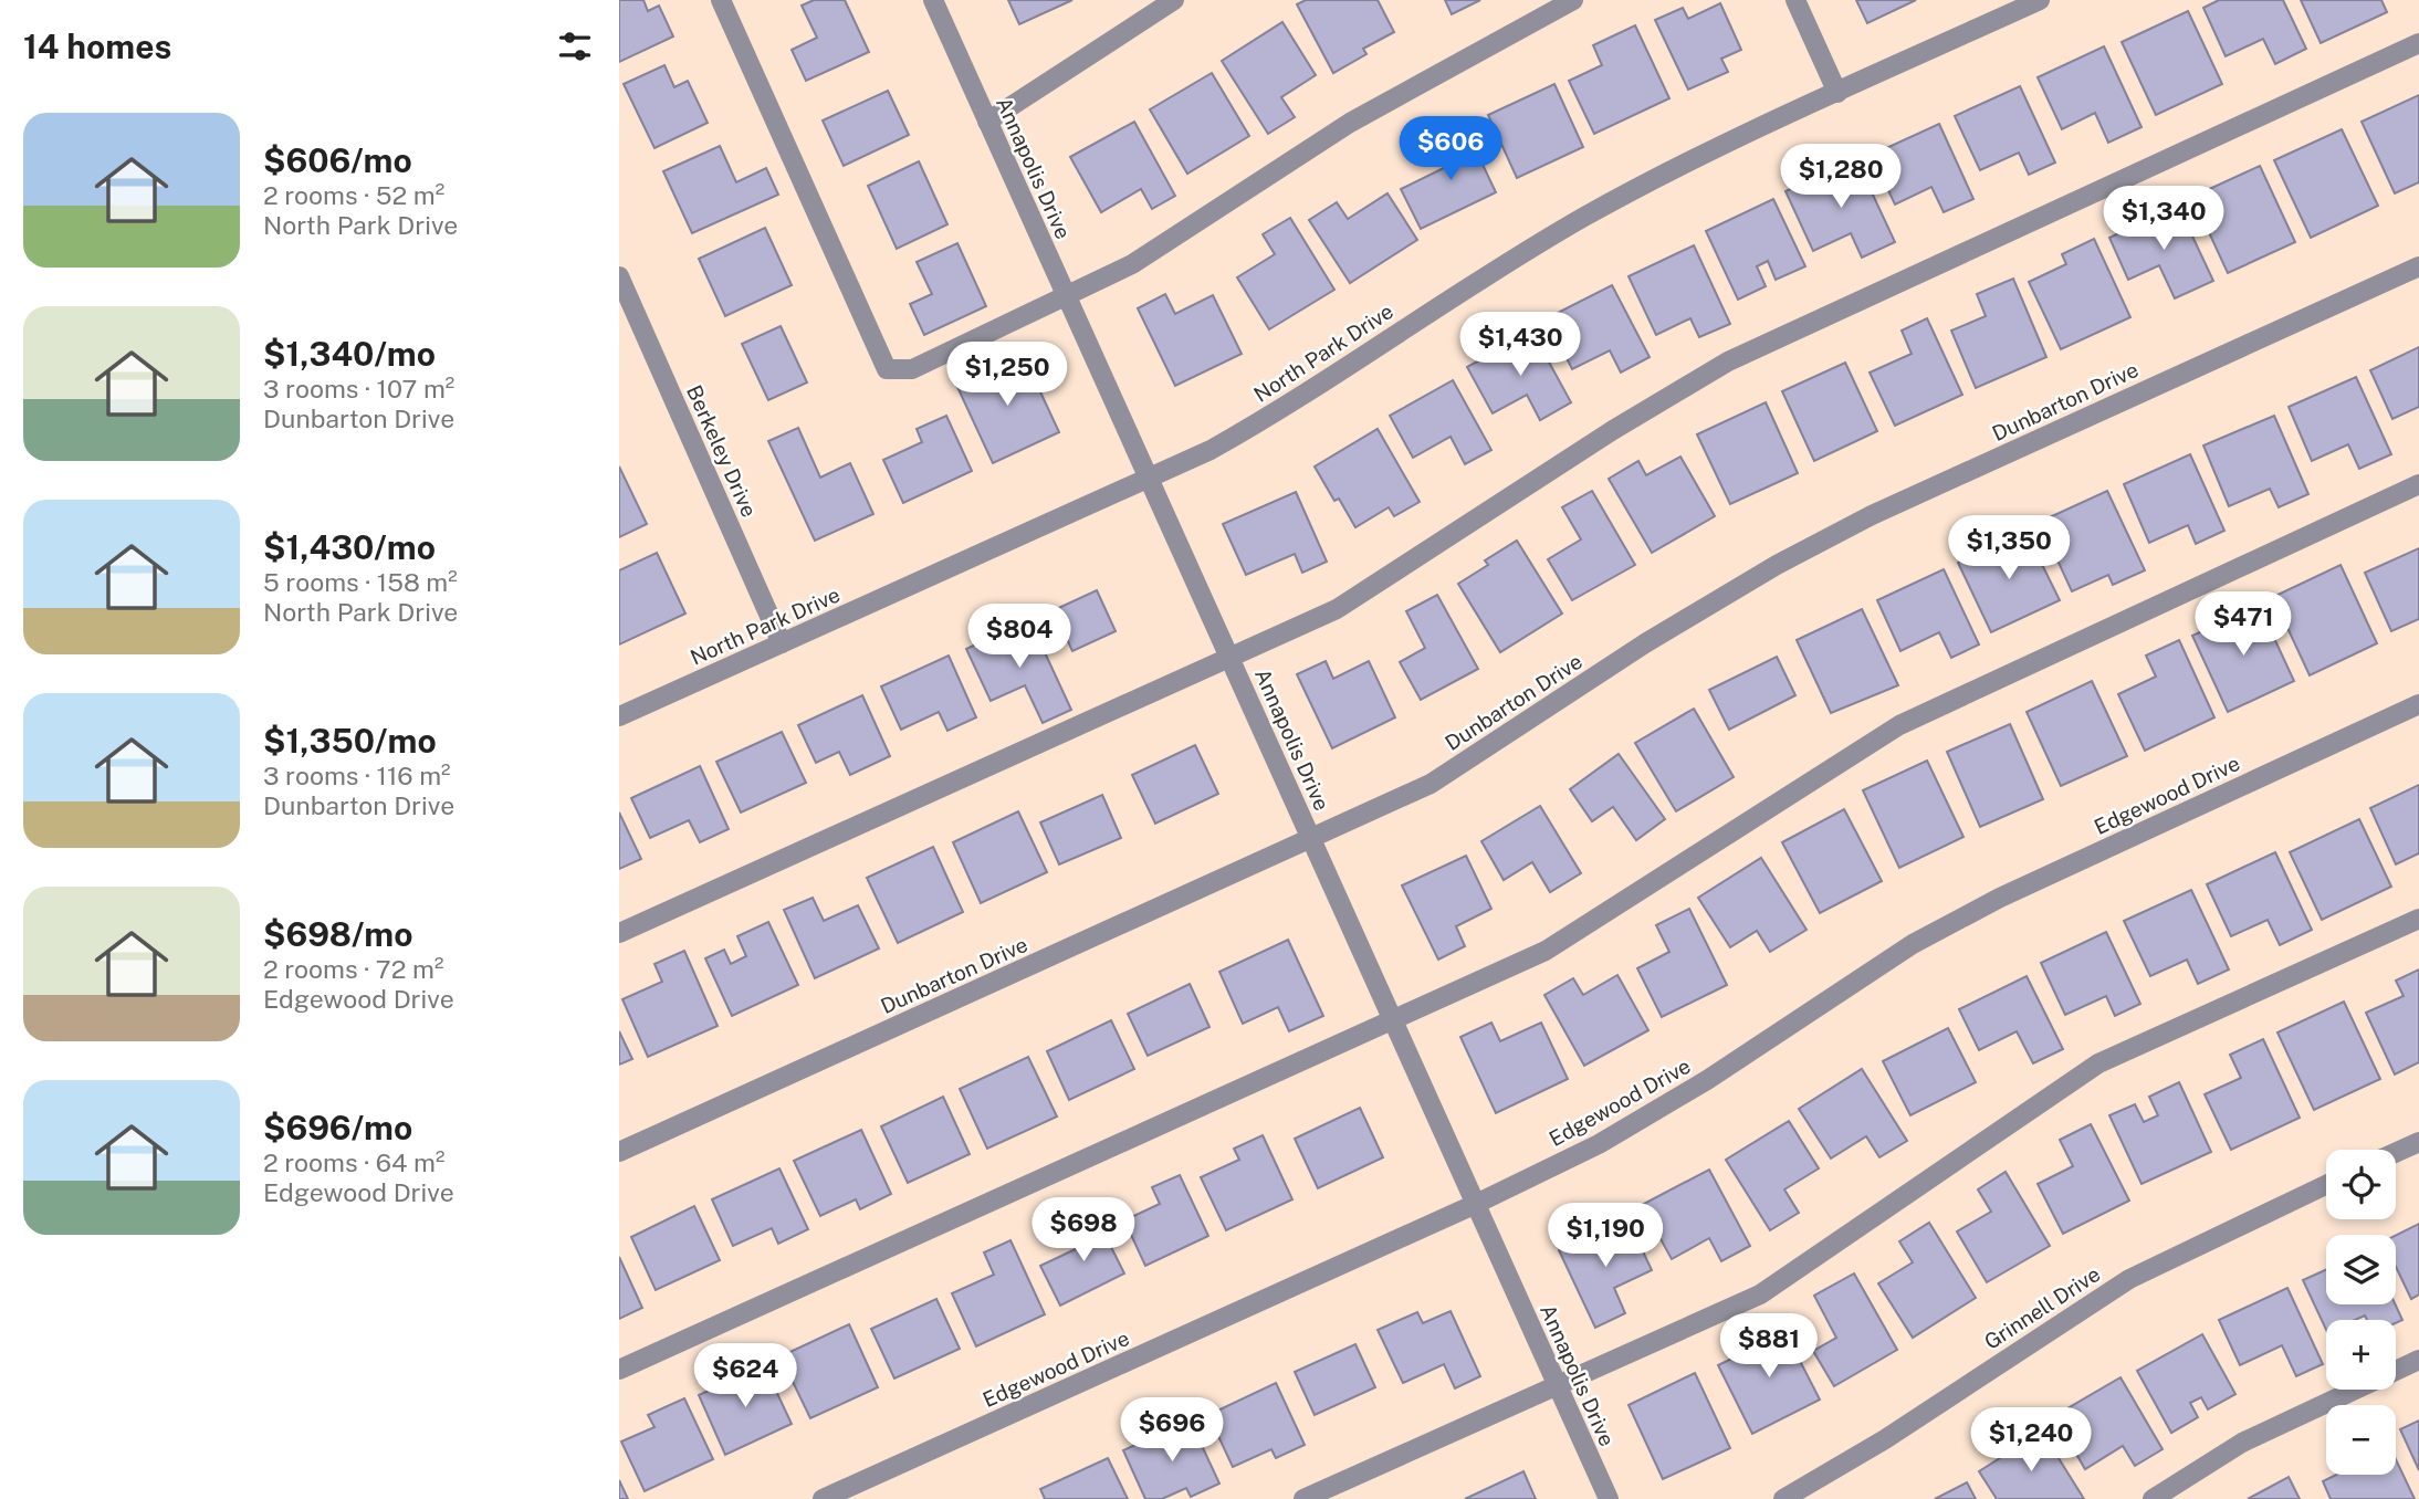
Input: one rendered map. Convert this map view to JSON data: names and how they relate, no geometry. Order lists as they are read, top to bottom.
{
  "streets": {
    "street": [
      "Annapolis Drive",
      "North Park Drive",
      "Dunbarton Drive",
      "Berkeley Drive",
      "Edgewood Drive",
      "Grinnell Drive"
    ]
  },
  "crossings": [
    ["Annapolis Drive", "North Park Drive"],
    ["Annapolis Drive", "Dunbarton Drive"],
    ["Annapolis Drive", "Edgewood Drive"],
    ["North Park Drive", "Berkeley Drive"]
  ],
  "page": {
    "heading": "14 homes",
    "list": [
      {
        "name": "$606/mo",
        "note": "2 rooms · 52 m² · North Park Drive"
      },
      {
        "name": "$1,340/mo",
        "note": "3 rooms · 107 m² · Dunbarton Drive"
      },
      {
        "name": "$1,430/mo",
        "note": "5 rooms · 158 m² · North Park Drive"
      },
      {
        "name": "$1,350/mo",
        "note": "3 rooms · 116 m² · Dunbarton Drive"
      },
      {
        "name": "$698/mo",
        "note": "2 rooms · 72 m² · Edgewood Drive"
      },
      {
        "name": "$696/mo",
        "note": "2 rooms · 64 m² · Edgewood Drive"
      }
    ],
    "price": [
      "$606",
      "$1,280",
      "$1,340",
      "$1,430",
      "$1,250",
      "$1,350",
      "$471",
      "$804",
      "$698",
      "$1,190",
      "$881",
      "$624",
      "$696",
      "$1,240"
    ],
    "map_buttons": ["+", "−"]
  }
}
